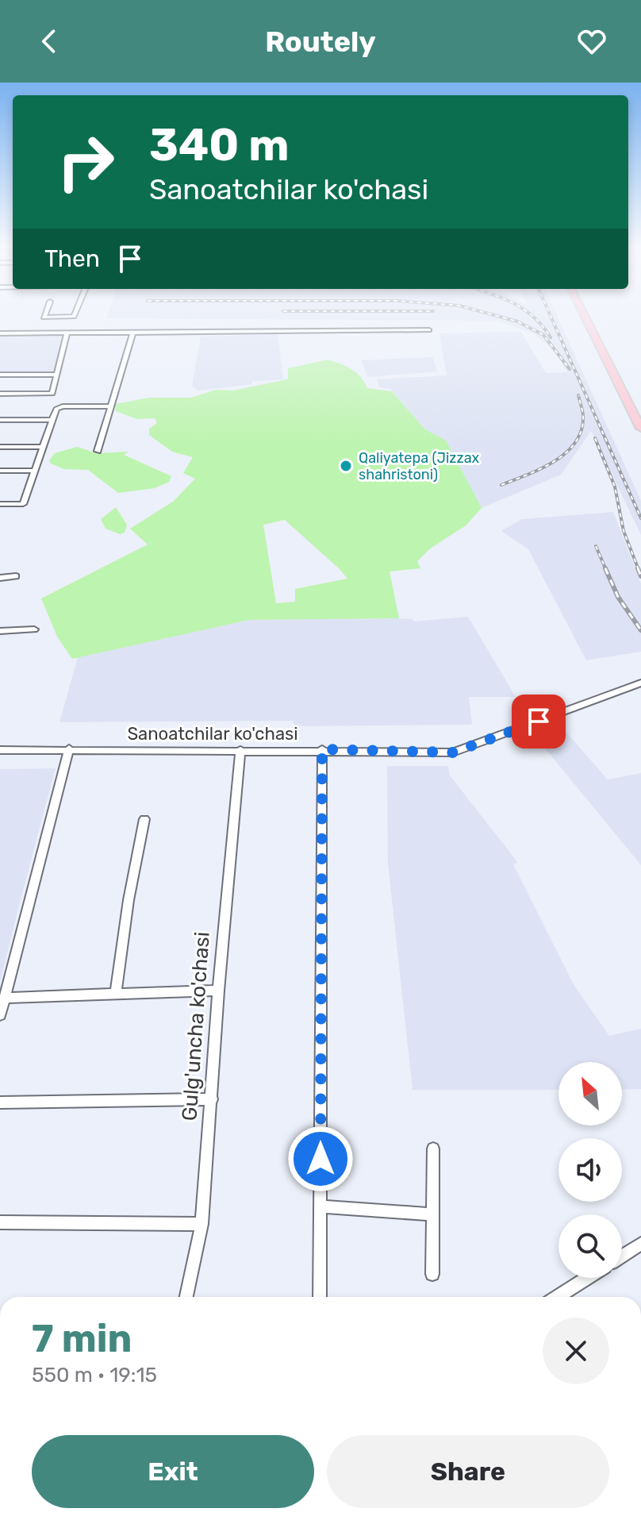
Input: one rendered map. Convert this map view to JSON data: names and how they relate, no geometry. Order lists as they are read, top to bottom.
{
  "streets": {
    "street": ["Sanoatchilar ko'chasi", "Gulg'uncha ko'chasi"]
  },
  "crossings": [
    ["Sanoatchilar ko'chasi", "Gulg'uncha ko'chasi"]
  ],
  "places": ["Qaliyatepa (Jizzax shahristoni)"],
  "north": "top left",
  "page": {
    "header": "Routely",
    "turn": ["340 m", "Sanoatchilar ko'chasi"],
    "then": "Then",
    "heading": ["7 min", "550 m · 19:15"],
    "buttons": ["Exit", "Share"]
  }
}
